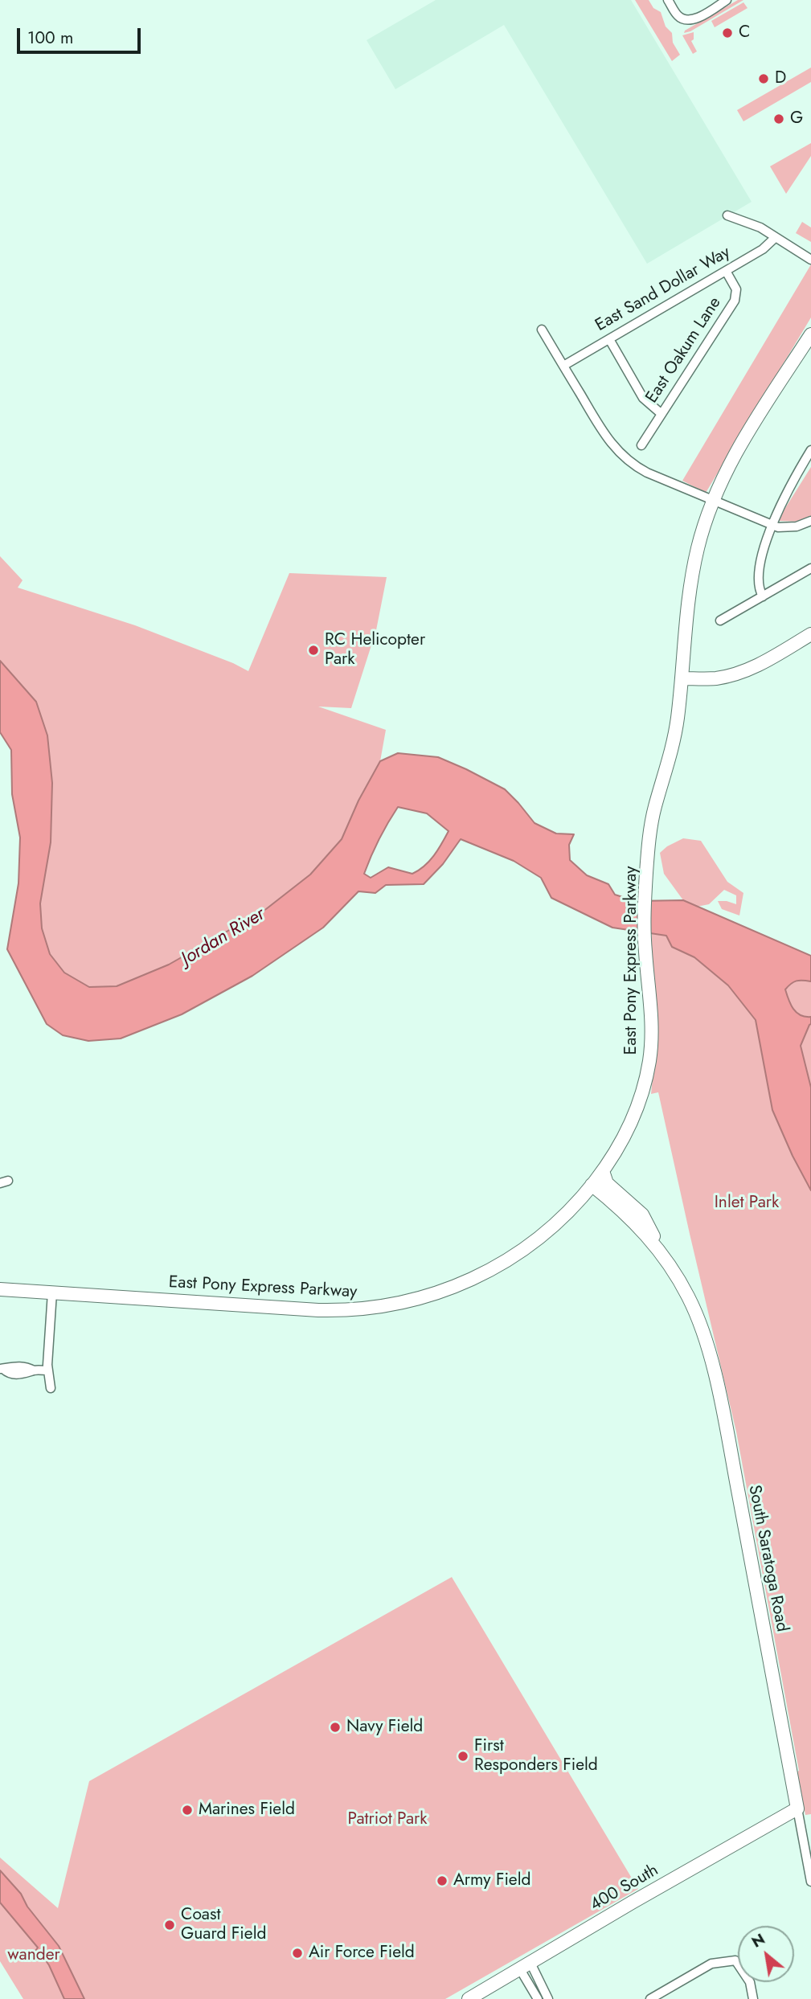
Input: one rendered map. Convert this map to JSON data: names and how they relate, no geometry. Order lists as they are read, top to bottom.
{
  "streets": {
    "main road": ["East Pony Express Parkway", "South Saratoga Road", "400 South"],
    "street": ["East Sand Dollar Way", "East Oakum Lane"]
  },
  "crossings": [
    ["East Sand Dollar Way", "East Oakum Lane"],
    ["South Saratoga Road", "400 South"]
  ],
  "water": ["Jordan River"],
  "parks": ["Inlet Park", "Patriot Park", "wander"],
  "places": [
    "C",
    "D",
    "G",
    "RC Helicopter Park",
    "Navy Field",
    "First Responders Field",
    "Marines Field",
    "Army Field",
    "Coast Guard Field",
    "Air Force Field"
  ],
  "scale_bar": "100 m",
  "north": "top left"
}
